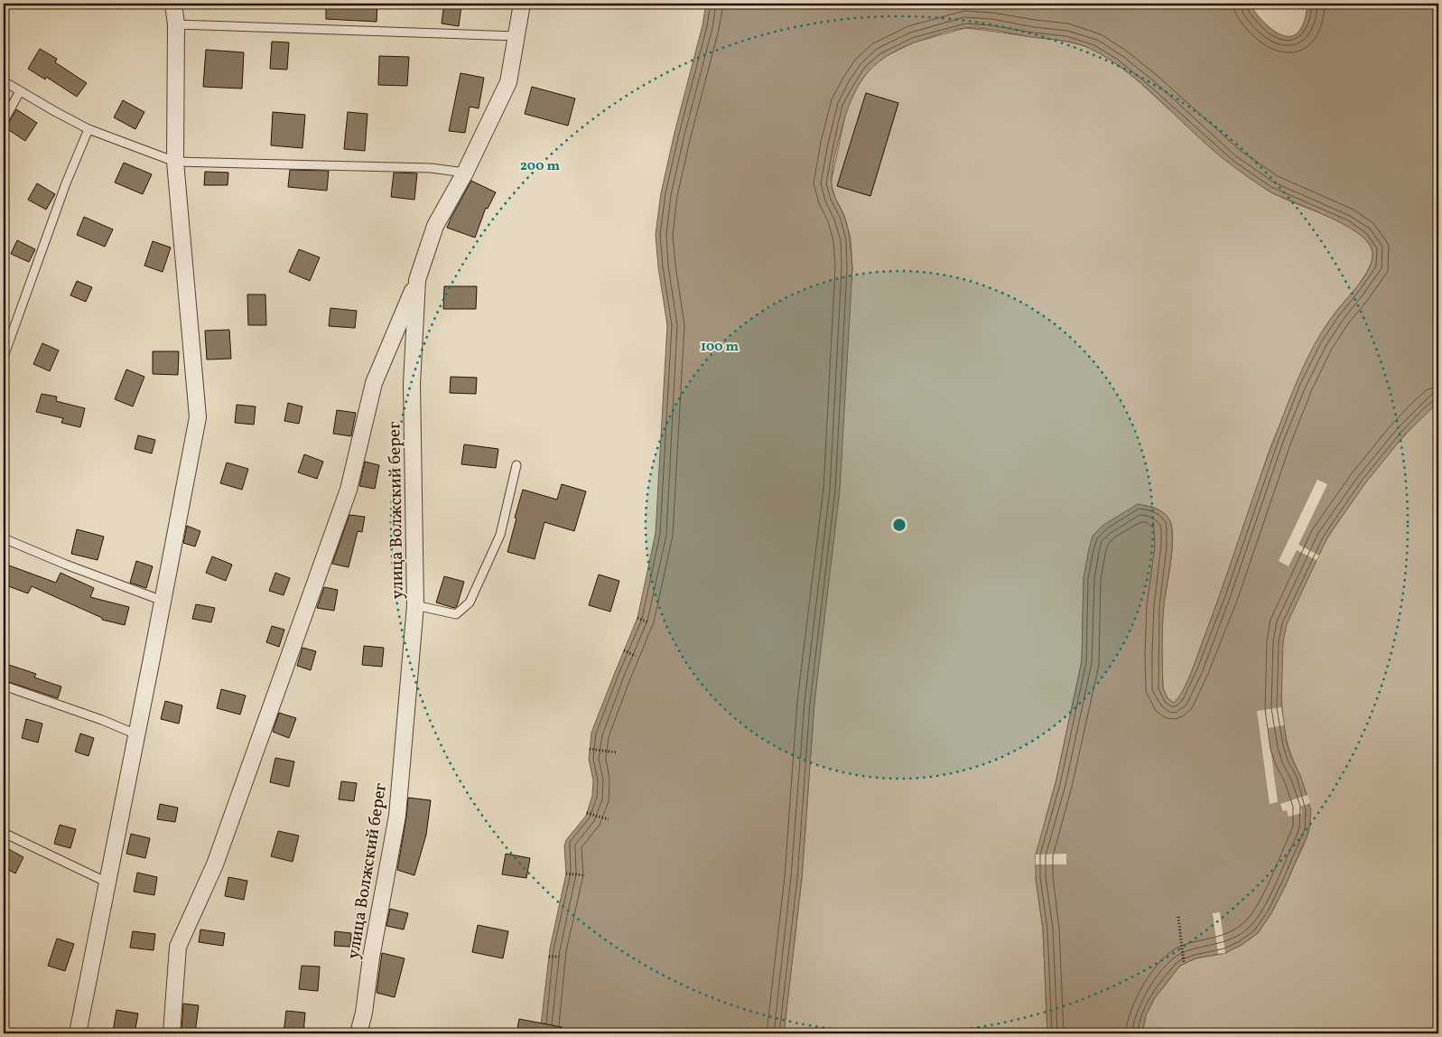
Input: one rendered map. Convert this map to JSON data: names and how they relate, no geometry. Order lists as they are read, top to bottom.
{
  "streets": {
    "street": ["улица Волжский берег"]
  },
  "rings": ["200 m", "100 m"]
}
